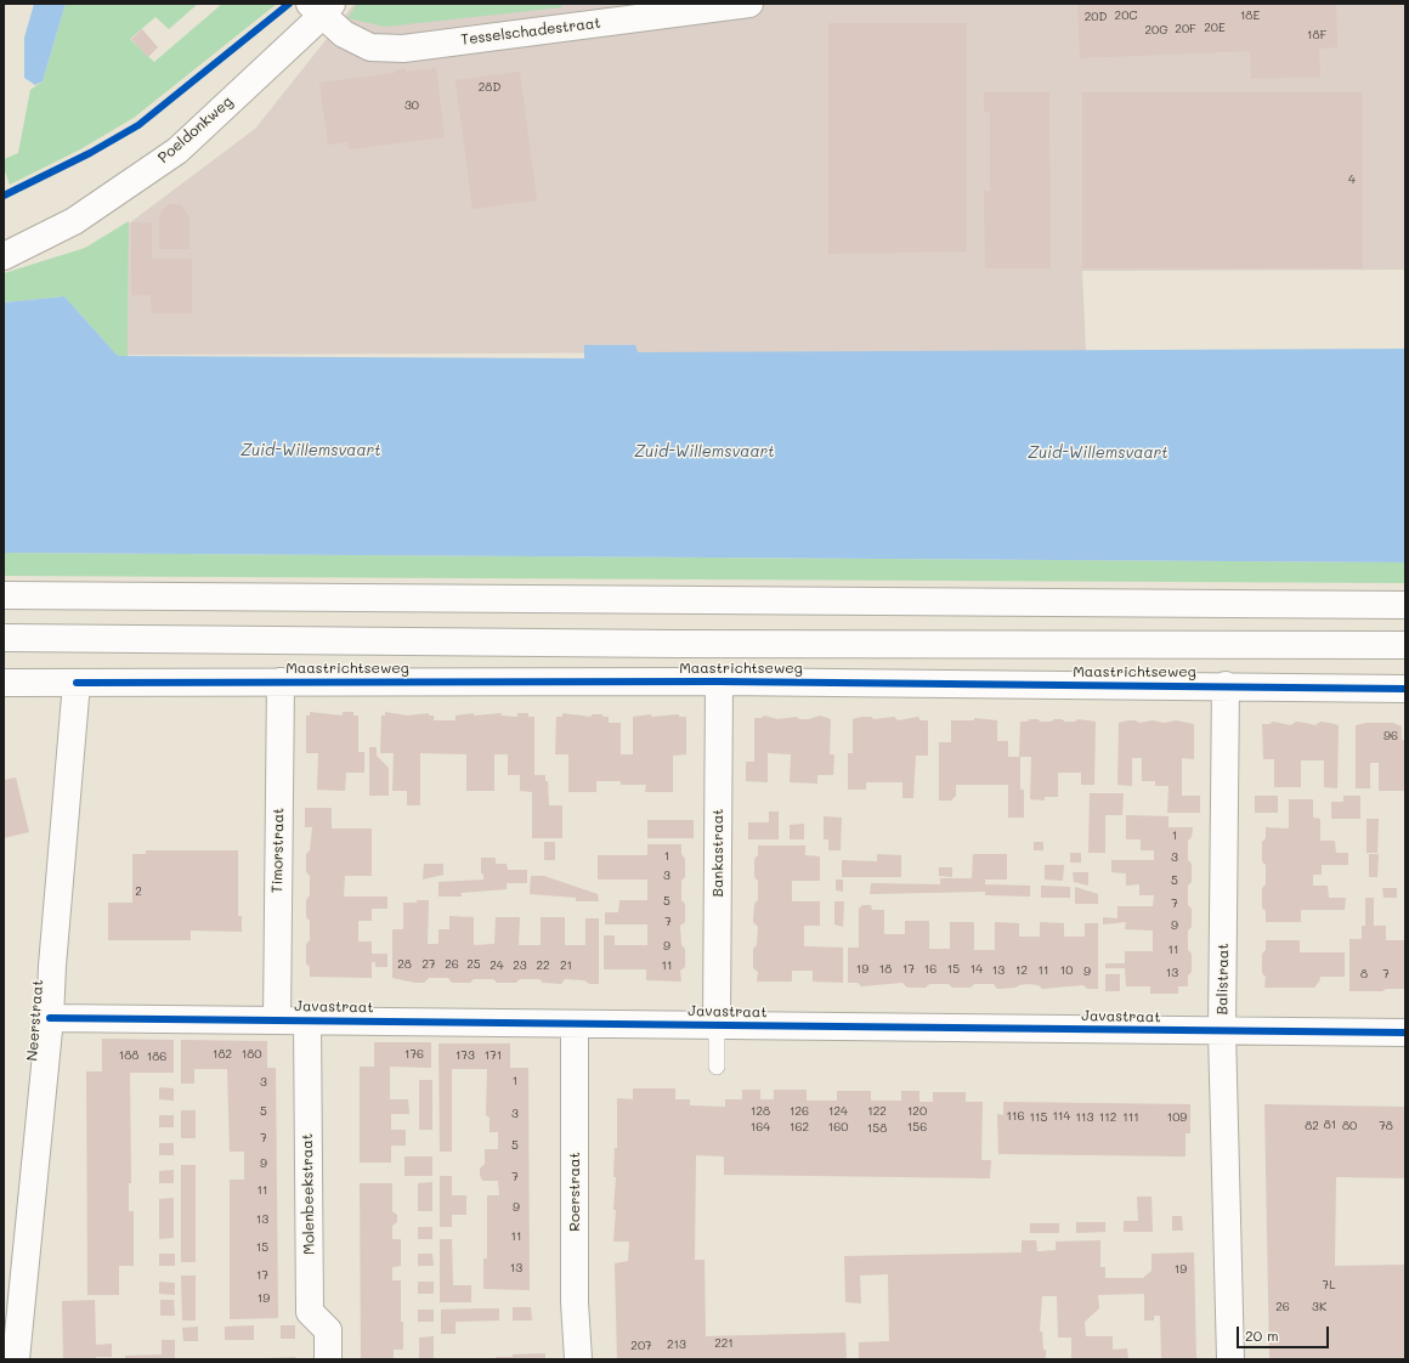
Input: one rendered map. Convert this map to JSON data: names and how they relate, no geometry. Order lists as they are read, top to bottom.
{
  "streets": {
    "street": [
      "Tesselschadestraat",
      "Poeldonkweg",
      "Maastrichtseweg",
      "Timorstraat",
      "Bankastraat",
      "Balistraat",
      "Javastraat",
      "Neerstraat",
      "Roerstraat",
      "Molenbeekstraat"
    ]
  },
  "crossings": [
    ["Tesselschadestraat", "Poeldonkweg"],
    ["Maastrichtseweg", "Timorstraat"],
    ["Maastrichtseweg", "Bankastraat"],
    ["Maastrichtseweg", "Balistraat"],
    ["Maastrichtseweg", "Neerstraat"],
    ["Timorstraat", "Javastraat"],
    ["Bankastraat", "Javastraat"],
    ["Balistraat", "Javastraat"],
    ["Javastraat", "Neerstraat"],
    ["Javastraat", "Roerstraat"],
    ["Javastraat", "Molenbeekstraat"]
  ],
  "water": ["Zuid-Willemsvaart"],
  "house_numbers": [
    "20C",
    "18E",
    "20D",
    "20E",
    "20F",
    "20G",
    "18F",
    "28D",
    "30",
    "4",
    "96",
    "1",
    "1",
    "3",
    "3",
    "5",
    "2",
    "5",
    "7",
    "7",
    "9",
    "9",
    "11",
    "28",
    "27",
    "26",
    "25",
    "24",
    "23",
    "22",
    "21",
    "11",
    "19",
    "18",
    "17",
    "16",
    "15",
    "14",
    "13",
    "12",
    "11",
    "10",
    "9",
    "13",
    "8",
    "7",
    "182",
    "180",
    "176",
    "188",
    "173",
    "171",
    "186",
    "1",
    "3",
    "5",
    "128",
    "126",
    "124",
    "122",
    "120",
    "3",
    "116",
    "114",
    "115",
    "113",
    "112",
    "111",
    "109",
    "81",
    "82",
    "80",
    "78",
    "164",
    "162",
    "160",
    "156",
    "158",
    "7",
    "5",
    "9",
    "7",
    "11",
    "9",
    "13",
    "11",
    "15",
    "13",
    "19",
    "17",
    "7L",
    "19",
    "26",
    "3K",
    "221",
    "213",
    "207"
  ],
  "scale_bar": "20 m"
}
